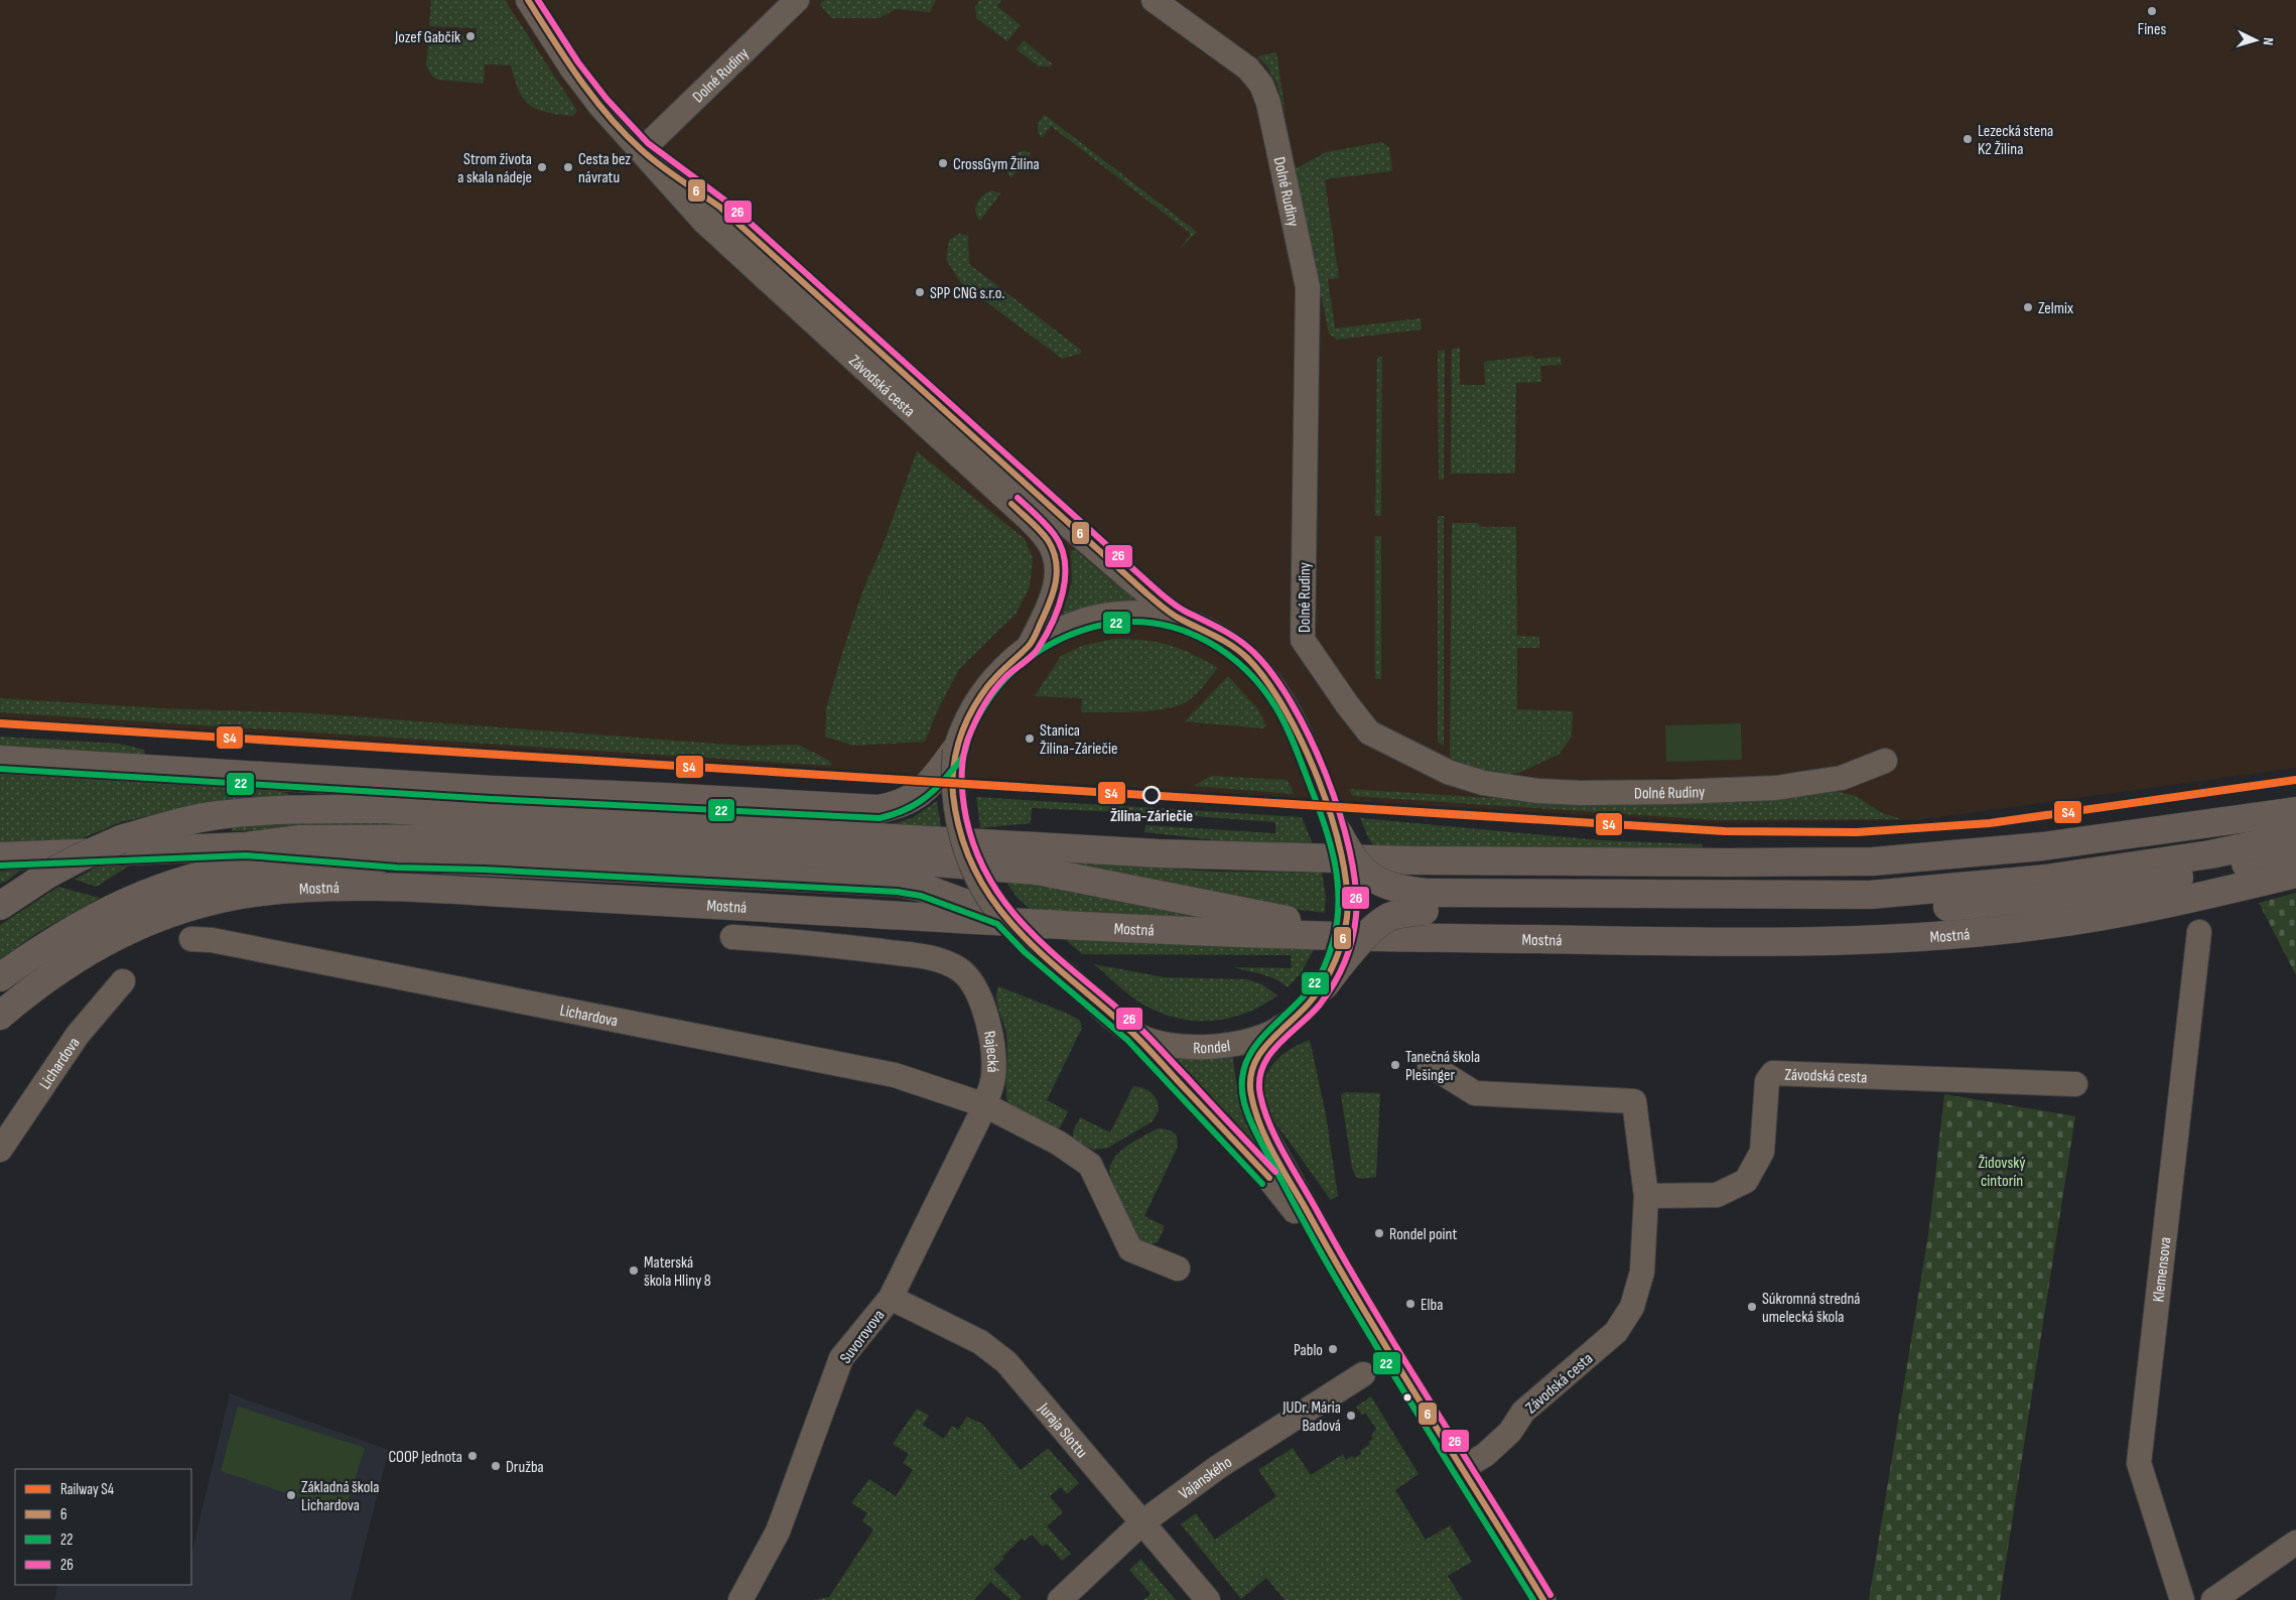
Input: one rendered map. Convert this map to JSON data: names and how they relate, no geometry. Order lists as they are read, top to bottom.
{
  "streets": {
    "main road": ["Mostná"],
    "street": [
      "Dolné Rudiny",
      "Závodská cesta",
      "Lichardova",
      "Rondel",
      "Rajecká",
      "Klemensova",
      "Suvorovova",
      "Juraja Slottu",
      "Vajanského"
    ]
  },
  "crossings": [
    ["Dolné Rudiny", "Závodská cesta"],
    ["Závodská cesta", "Rondel"],
    ["Lichardova", "Rajecká"],
    ["Lichardova", "Suvorovova"],
    ["Rajecká", "Suvorovova"],
    ["Suvorovova", "Juraja Slottu"],
    ["Juraja Slottu", "Vajanského"]
  ],
  "parks": ["Židovský cintorín"],
  "places": [
    "Fines",
    "Jozef Gabčík",
    "Lezecká stena K2 Žilina",
    "CrossGym Žilina",
    "Strom života a skala nádeje",
    "Cesta bez návratu",
    "SPP CNG s.r.o.",
    "Zelmix",
    "Stanica Žilina-Záriečie",
    "Žilina-Záriečie",
    "Tanečná škola Plešinger",
    "Rondel point",
    "Materská škola Hliny 8",
    "Elba",
    "Súkromná stredná umelecká škola",
    "Pablo",
    "JUDr. Mária Badová",
    "COOP Jednota",
    "Družba",
    "Základná škola Lichardova"
  ],
  "lines": [
    "transit line 6",
    "transit line 26",
    "transit line 22",
    "rail line S4"
  ],
  "legend": [
    "Railway S4",
    "6",
    "22",
    "26"
  ],
  "north": "right"
}
